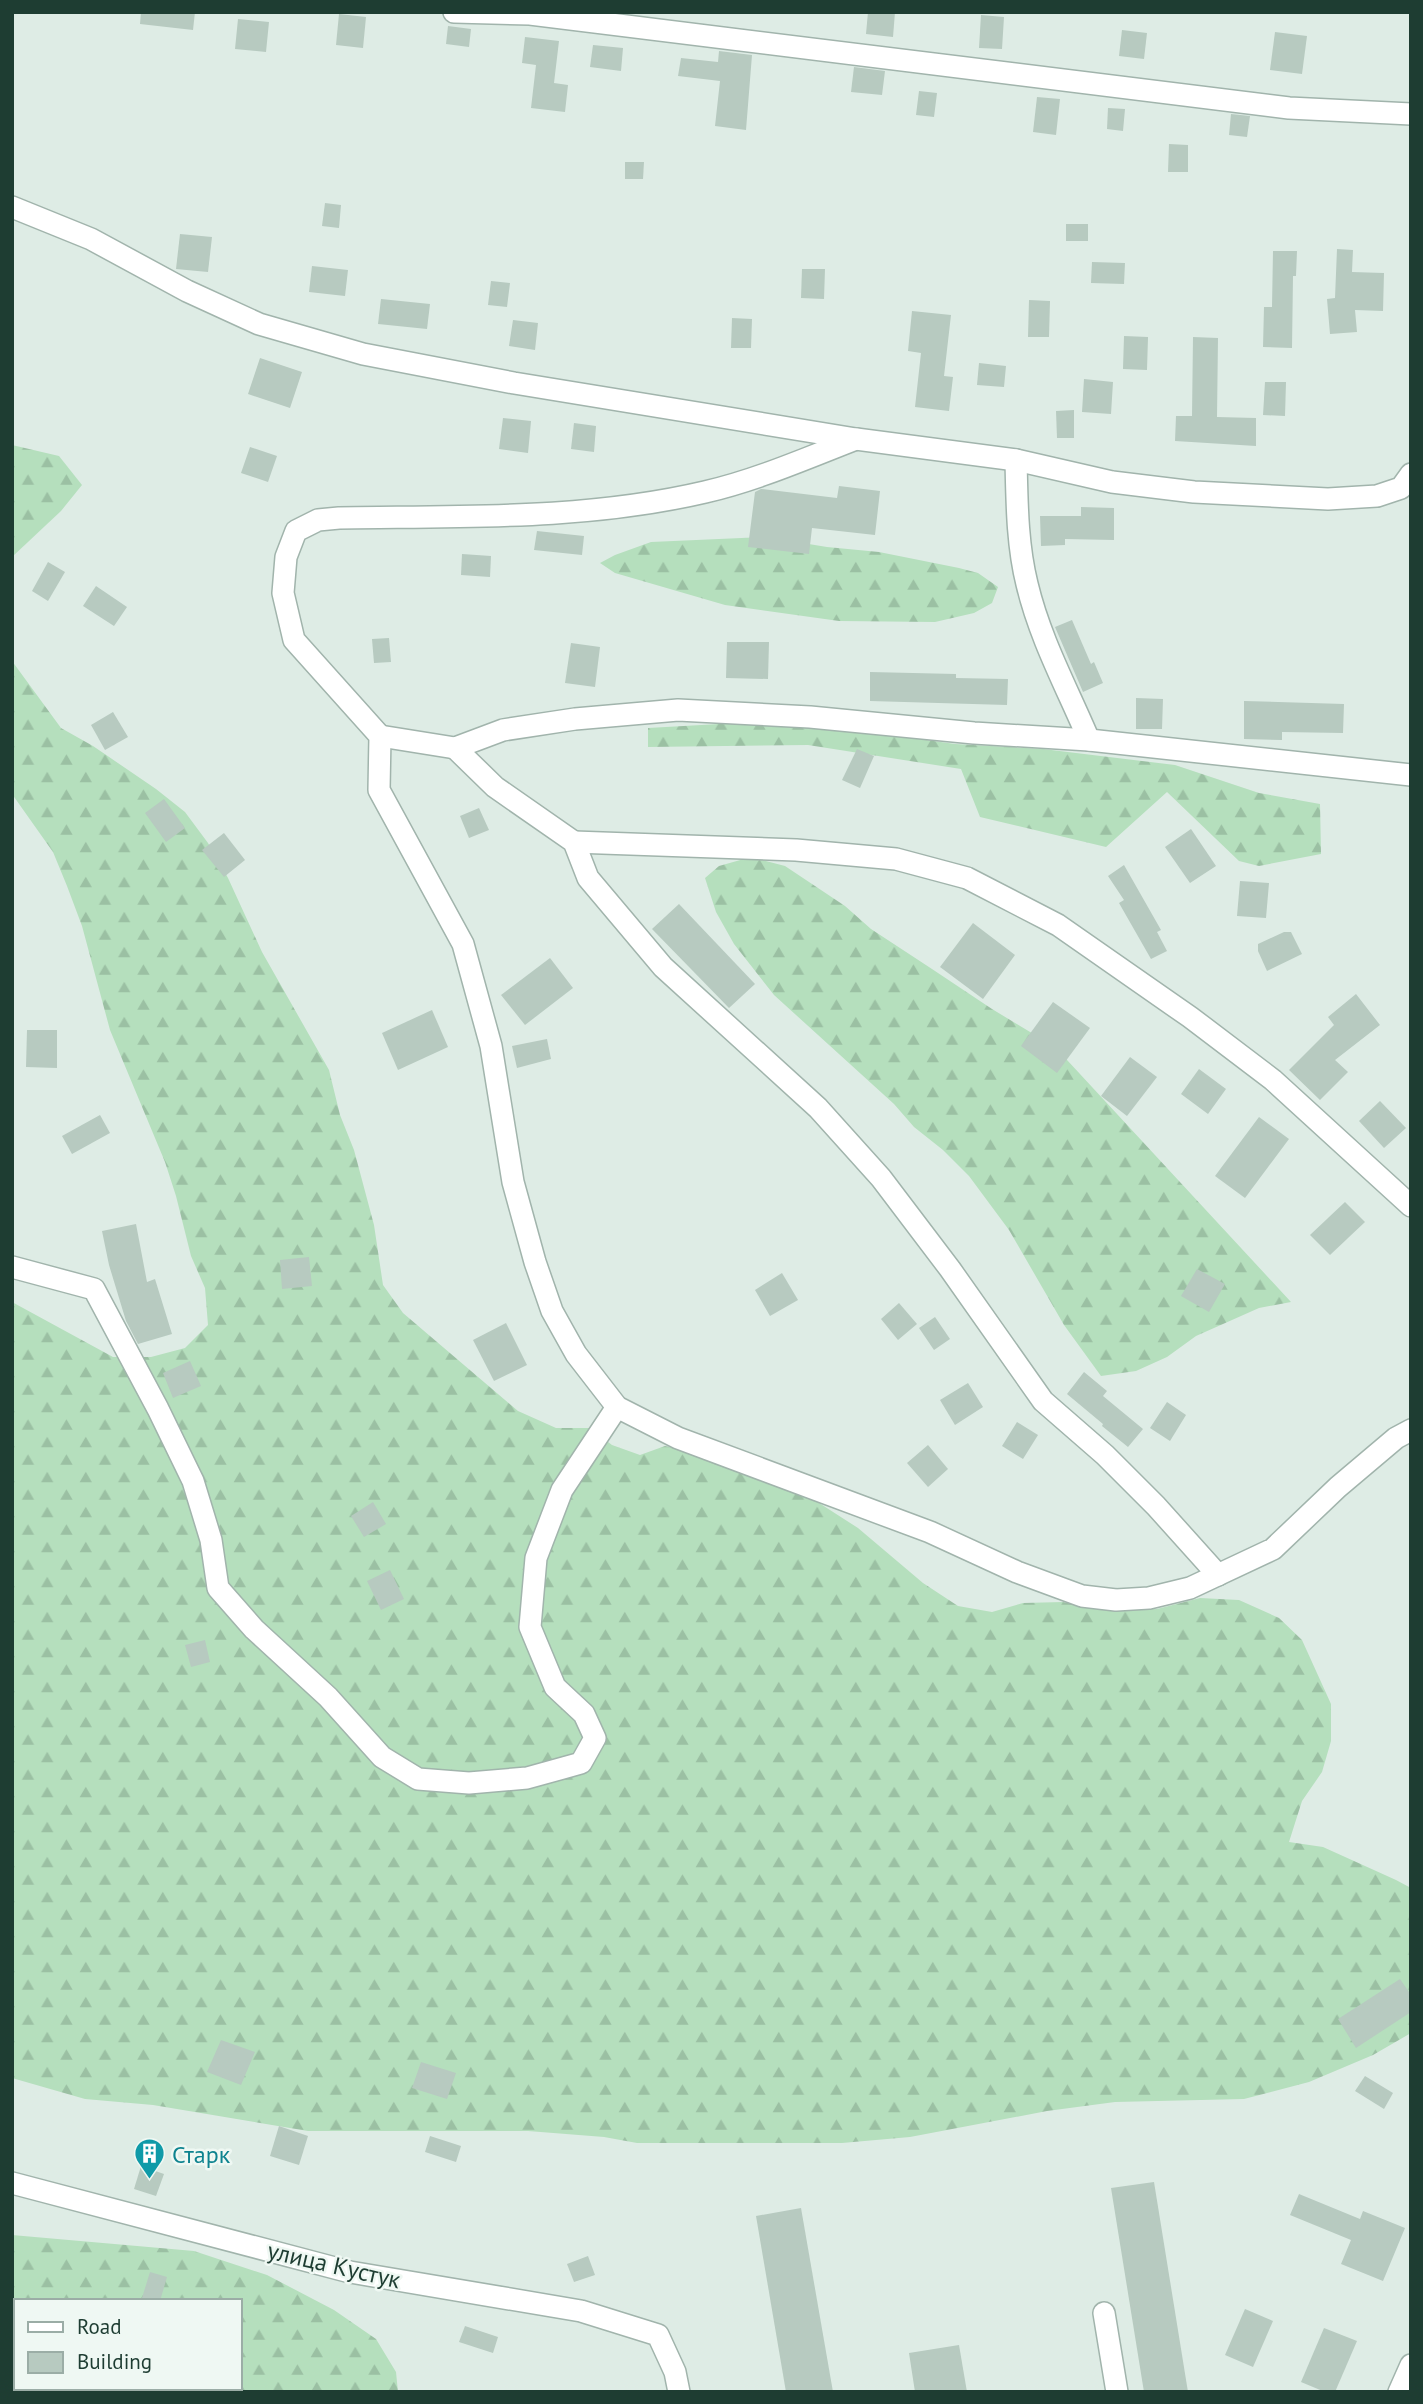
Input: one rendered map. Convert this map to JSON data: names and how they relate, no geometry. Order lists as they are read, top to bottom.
{
  "streets": {
    "street": ["улица Кустук"]
  },
  "places": {
    "building": ["Старк"]
  },
  "legend": ["Road", "Building"]
}
